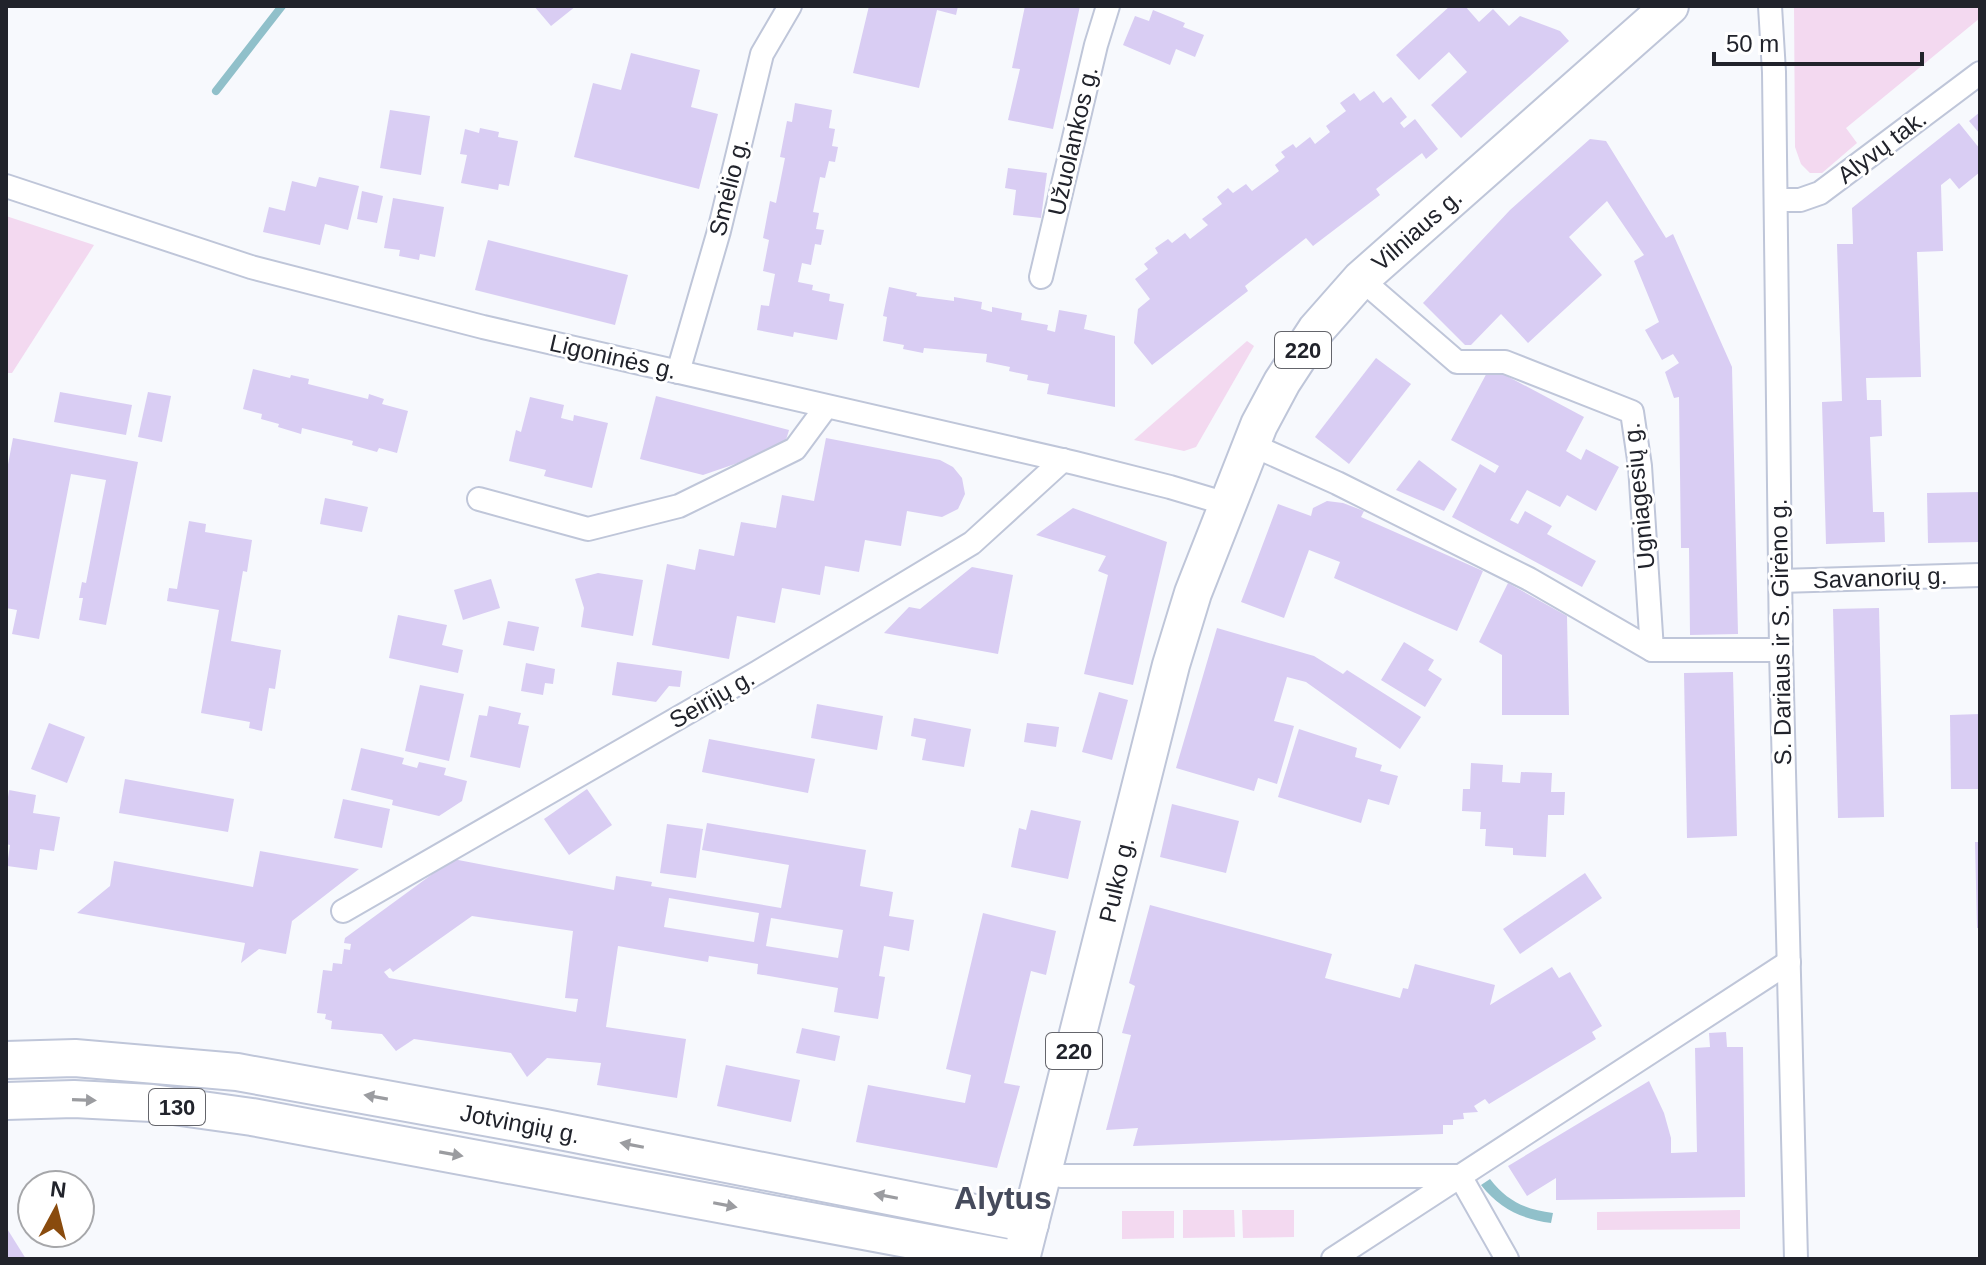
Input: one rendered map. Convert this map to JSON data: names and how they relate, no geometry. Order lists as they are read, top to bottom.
{
  "streets": {
    "main road": [
      "Vilniaus g.",
      "220",
      "Pulko g.",
      "130",
      "Jotvingių g."
    ],
    "street": [
      "Užuolankos g.",
      "Alyvų tak.",
      "Smėlio g.",
      "Ligoninės g.",
      "Ugniagesių g.",
      "Savanorių g.",
      "S. Dariaus ir S. Girėno g.",
      "Seirijų g."
    ]
  },
  "crossings": [
    ["Alyvų tak.", "S. Dariaus ir S. Girėno g."],
    ["Smėlio g.", "Ligoninės g."],
    ["Vilniaus g.", "Ligoninės g."],
    ["Vilniaus g.", "Ugniagesių g."],
    ["Vilniaus g.", "Pulko g."],
    ["Ligoninės g.", "Seirijų g."],
    ["Ligoninės g.", "Pulko g."],
    ["Savanorių g.", "S. Dariaus ir S. Girėno g."],
    ["Pulko g.", "Jotvingių g."]
  ],
  "districts": ["Alytus"],
  "scale_bar": "50 m",
  "north": "top"
}
